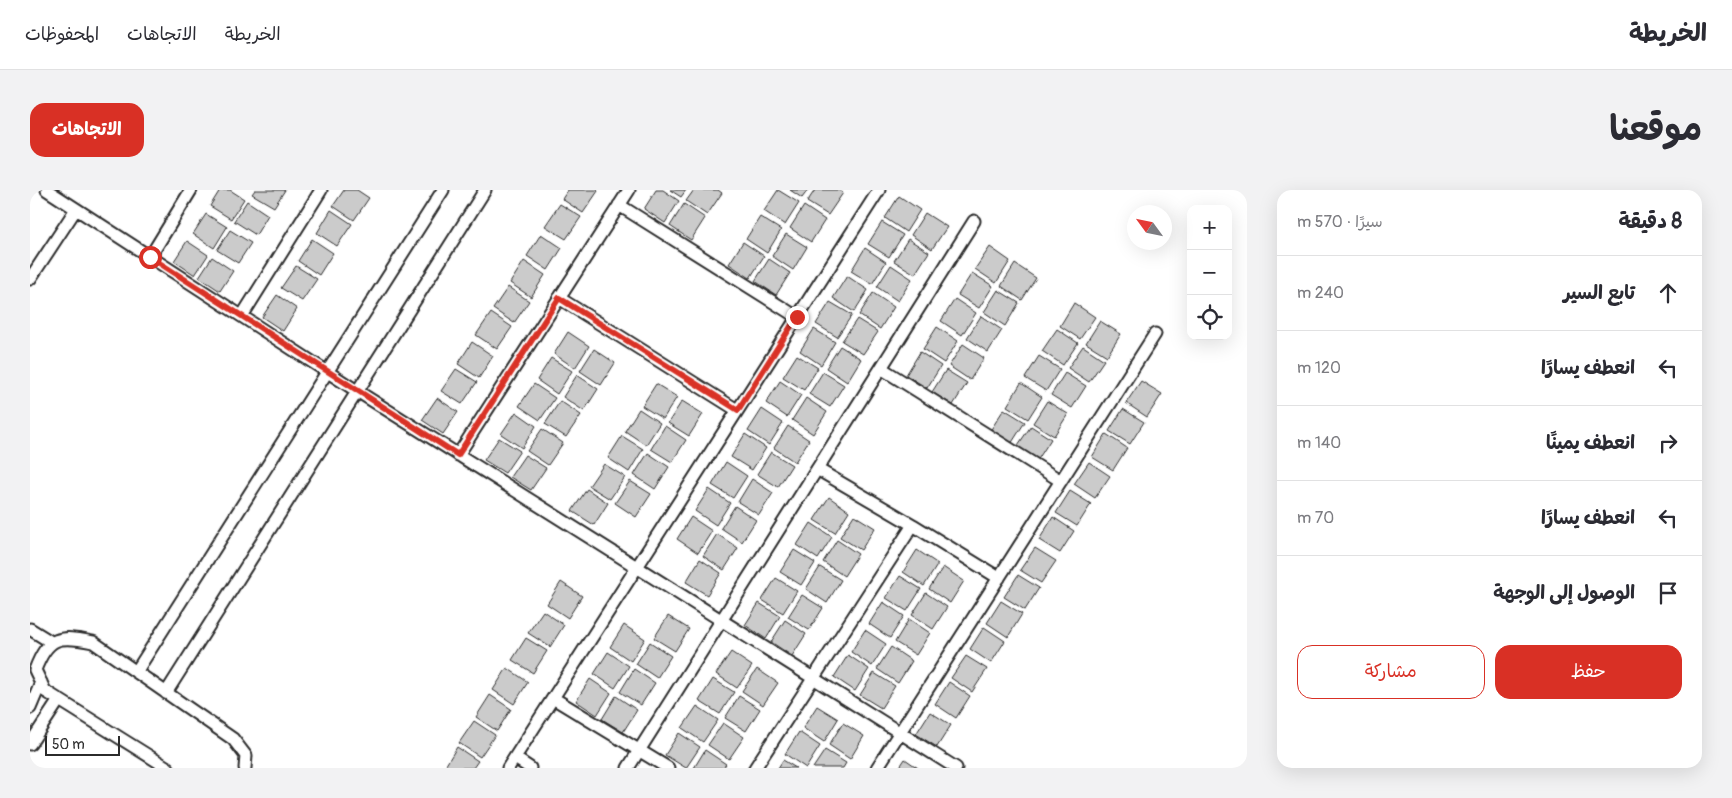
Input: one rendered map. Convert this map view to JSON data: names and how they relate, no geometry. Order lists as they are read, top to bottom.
{
  "scale_bar": "50 m",
  "north": "top left",
  "page": {
    "header": "الخريطة",
    "nav": ["الخريطة", "الاتجاهات", "المحفوظات"],
    "title": "موقعنا",
    "buttons": [
      "الاتجاهات",
      ["حفظ", "مشاركة"]
    ],
    "heading": ["8 دقيقة", "سيرًا · 570 m"],
    "map_buttons": ["+", "−"],
    "list": [
      ["تابع السير", "240 m"],
      ["انعطف يسارًا", "120 m"],
      ["انعطف يمينًا", "140 m"],
      ["انعطف يسارًا", "70 m"],
      "الوصول إلى الوجهة"
    ],
    "scale": "50 m"
  }
}
